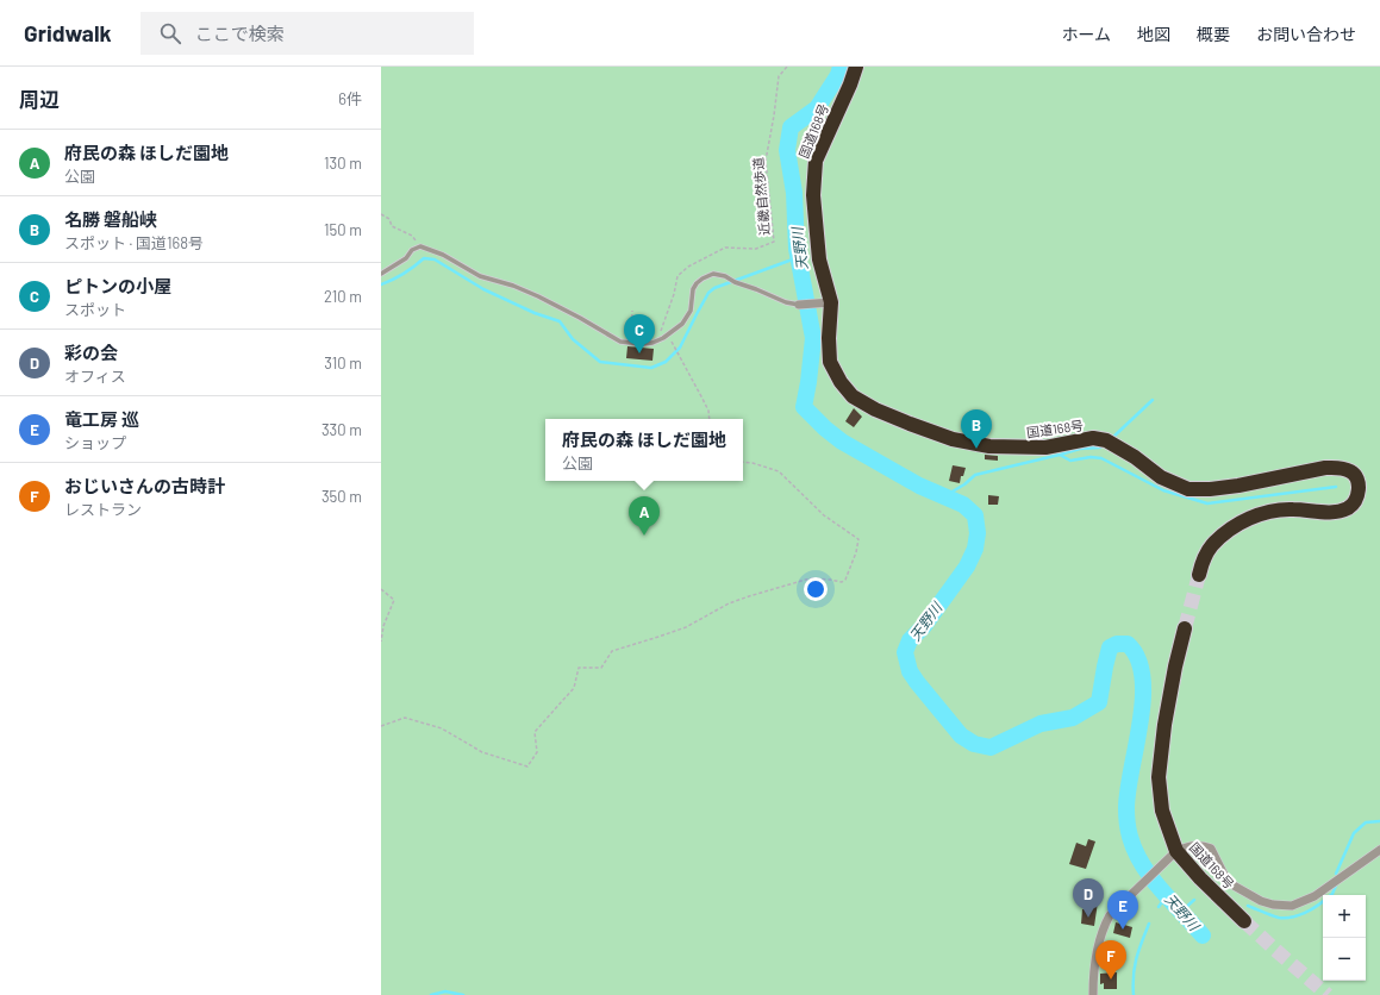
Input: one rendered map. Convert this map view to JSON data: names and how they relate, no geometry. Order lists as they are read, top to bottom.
{
  "streets": {
    "highway": ["国道168号"],
    "path": ["近畿自然歩道"]
  },
  "water": ["天野川"],
  "page": {
    "header": "Gridwalk",
    "search": "ここで検索",
    "nav": [
      "ホーム",
      "地図",
      "概要",
      "お問い合わせ"
    ],
    "heading": ["周辺", "6件"],
    "list": [
      {
        "mark": "A",
        "name": "府民の森 ほしだ園地",
        "note": "公園",
        "value": "130 m"
      },
      {
        "mark": "B",
        "name": "名勝 磐船峡",
        "note": "スポット · 国道168号",
        "value": "150 m"
      },
      {
        "mark": "C",
        "name": "ピトンの小屋",
        "note": "スポット",
        "value": "210 m"
      },
      {
        "mark": "D",
        "name": "彩の会",
        "note": "オフィス",
        "value": "310 m"
      },
      {
        "mark": "E",
        "name": "竜工房 巡",
        "note": "ショップ",
        "value": "330 m"
      },
      {
        "mark": "F",
        "name": "おじいさんの古時計",
        "note": "レストラン",
        "value": "350 m"
      }
    ],
    "pins": [
      "C",
      "B",
      "A",
      "D",
      "E",
      "F"
    ],
    "popup": ["府民の森 ほしだ園地", "公園"],
    "map_buttons": ["+", "−"]
  }
}
